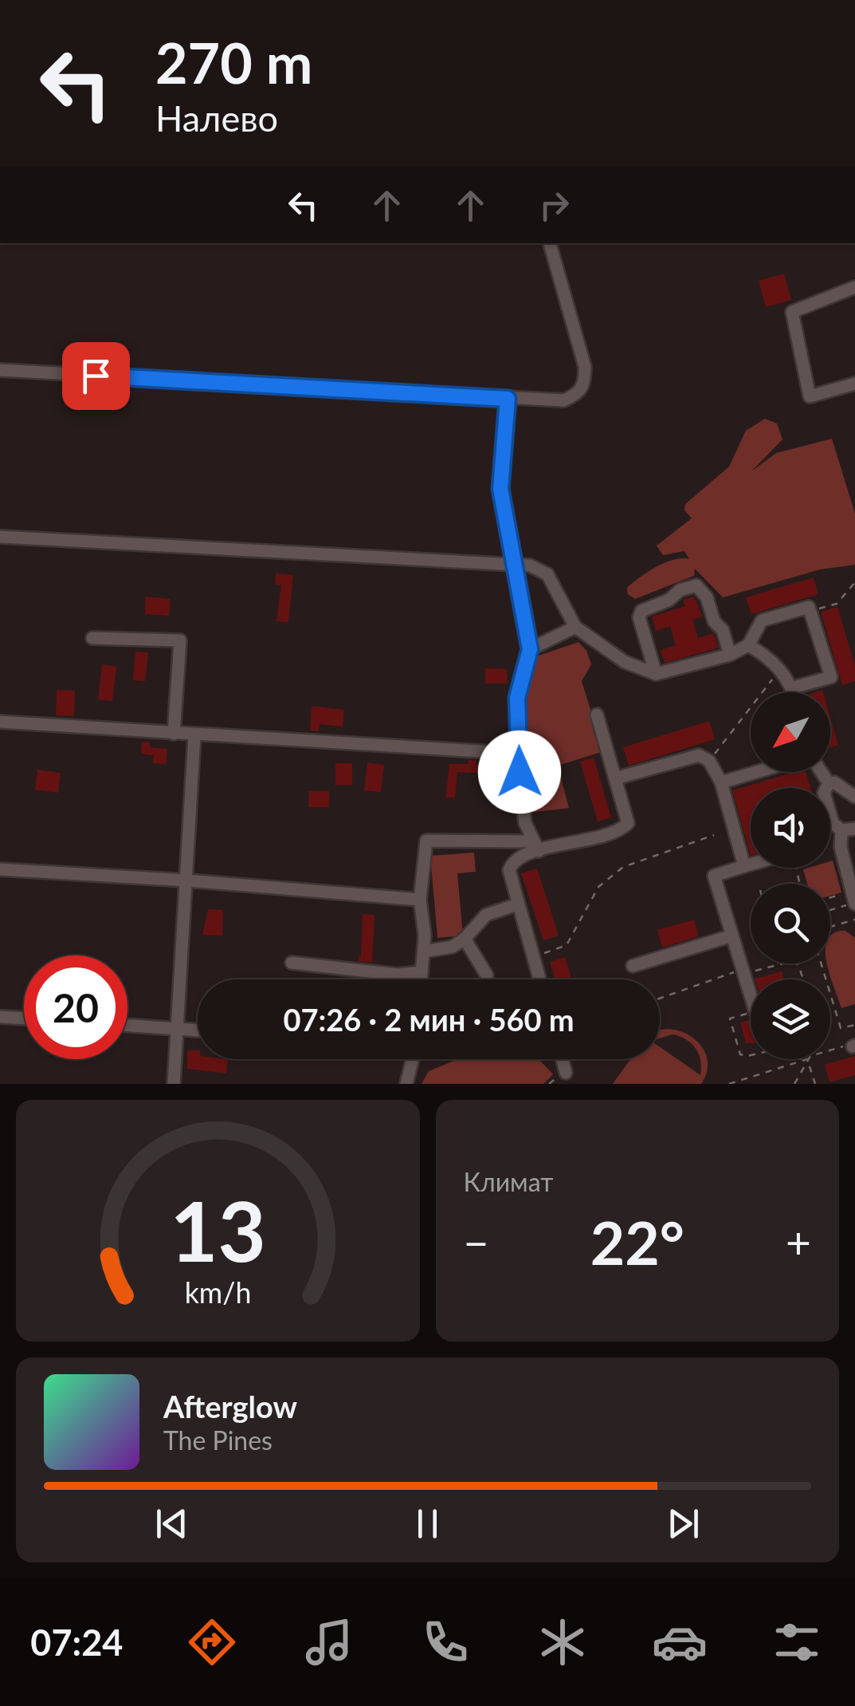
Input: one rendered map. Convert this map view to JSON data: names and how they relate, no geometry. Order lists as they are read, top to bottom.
{
  "north": "bottom left",
  "page": {
    "turn": ["270 m", "Налево"],
    "limit": "20",
    "trip": "07:26 · 2 мин · 560 m",
    "tile": "Климат",
    "heat": ["−", "22°", "+"],
    "song": ["Afterglow", "The Pines"],
    "tabs": "07:24",
    "gauge": ["13", "km/h"]
  }
}
